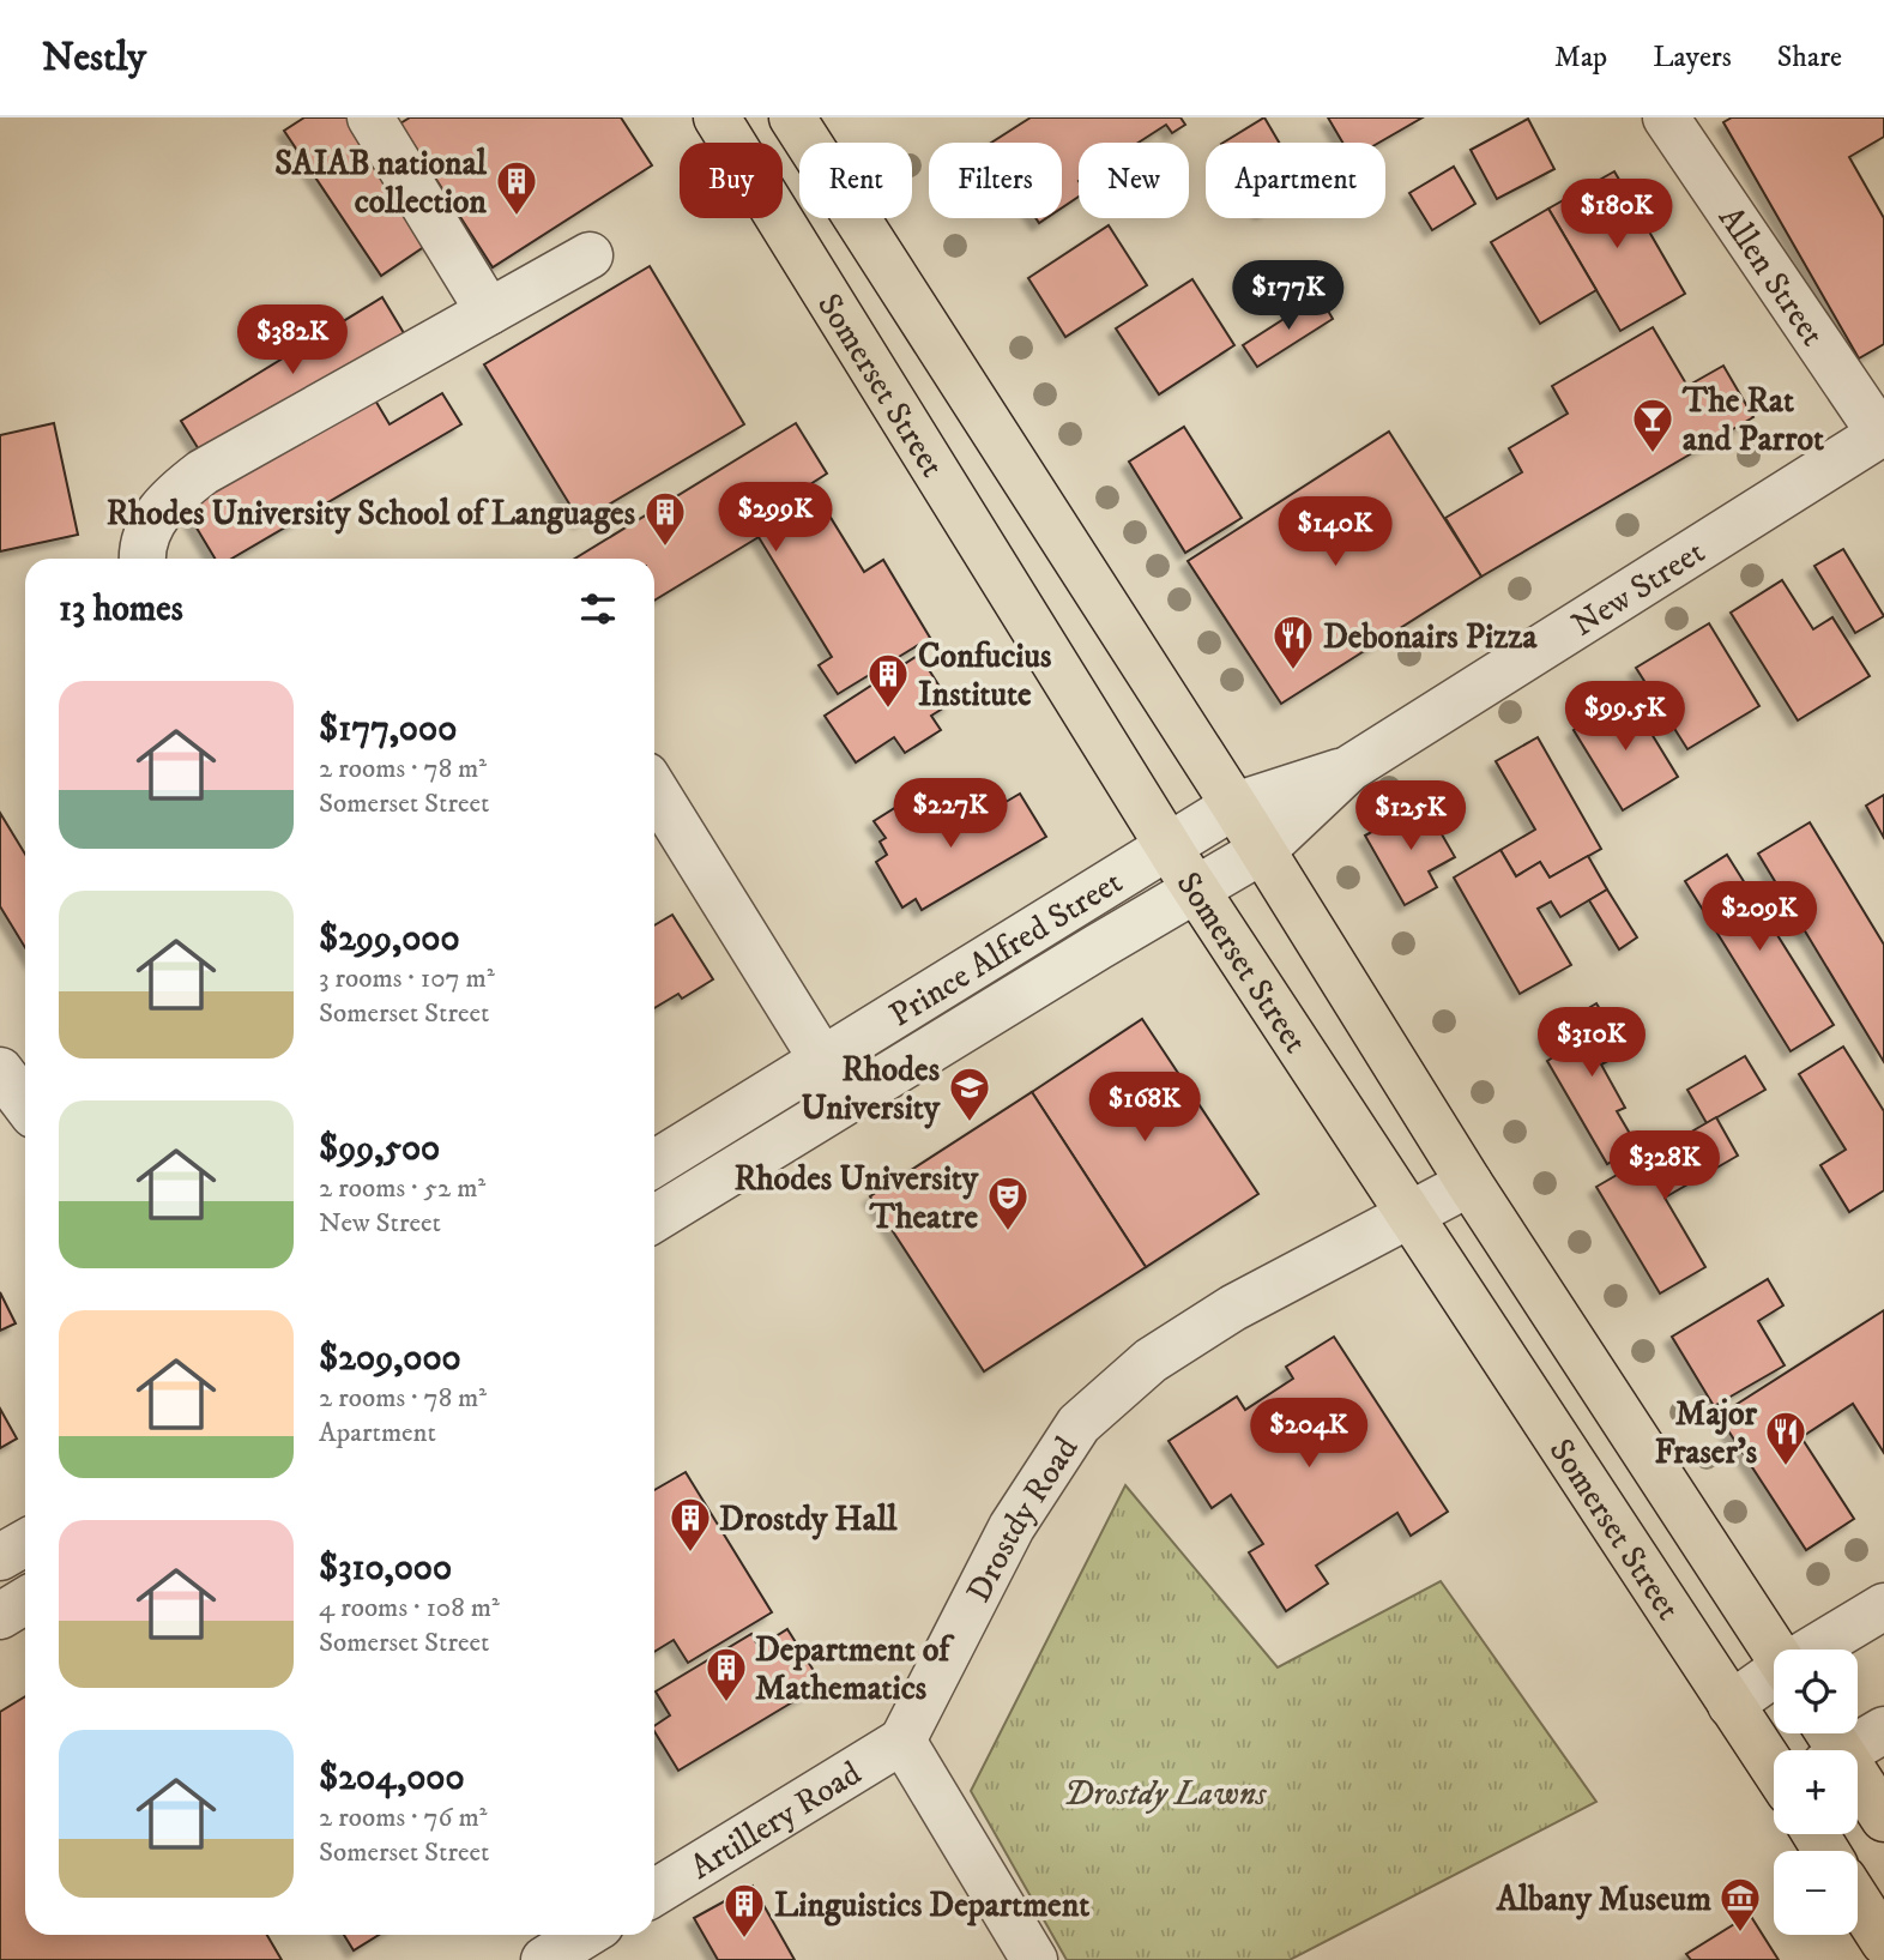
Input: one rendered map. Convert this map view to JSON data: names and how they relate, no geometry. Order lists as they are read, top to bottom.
{
  "streets": {
    "main road": ["Somerset Street"],
    "street": [
      "Allen Street",
      "New Street",
      "Prince Alfred Street",
      "Drostdy Road",
      "Artillery Road"
    ]
  },
  "crossings": [
    ["Allen Street", "New Street"],
    ["Somerset Street", "New Street"],
    ["Somerset Street", "Prince Alfred Street"],
    ["Somerset Street", "Drostdy Road"],
    ["New Street", "Prince Alfred Street"],
    ["Drostdy Road", "Artillery Road"]
  ],
  "parks": ["Drostdy Lawns"],
  "places": {
    "building": [
      "SAIAB national collection",
      "Rhodes University School of Languages",
      "Confucius Institute",
      "Drostdy Hall",
      "Department of Mathematics",
      "Linguistics Department"
    ],
    "bar": ["The Rat and Parrot"],
    "restaurant": ["Debonairs Pizza", "Major Fraser's"],
    "school or university": ["Rhodes University"],
    "theatre": ["Rhodes University Theatre"],
    "museum": ["Albany Museum"]
  },
  "page": {
    "header": "Nestly",
    "nav": ["Map", "Layers", "Share"],
    "chip": [
      "Buy",
      "Rent",
      "Filters",
      "New",
      "Apartment"
    ],
    "price": [
      "$180K",
      "$177K",
      "$382K",
      "$299K",
      "$140K",
      "$99.5K",
      "$227K",
      "$125K",
      "$209K",
      "$310K",
      "$168K",
      "$328K",
      "$204K"
    ],
    "heading": "13 homes",
    "list": [
      {
        "name": "$177,000",
        "note": "2 rooms · 78 m² · Somerset Street"
      },
      {
        "name": "$299,000",
        "note": "3 rooms · 107 m² · Somerset Street"
      },
      {
        "name": "$99,500",
        "note": "2 rooms · 52 m² · New Street"
      },
      {
        "name": "$209,000",
        "note": "2 rooms · 78 m² · Apartment"
      },
      {
        "name": "$310,000",
        "note": "4 rooms · 108 m² · Somerset Street"
      },
      {
        "name": "$204,000",
        "note": "2 rooms · 76 m² · Somerset Street"
      }
    ],
    "map_buttons": ["+", "−"]
  }
}
